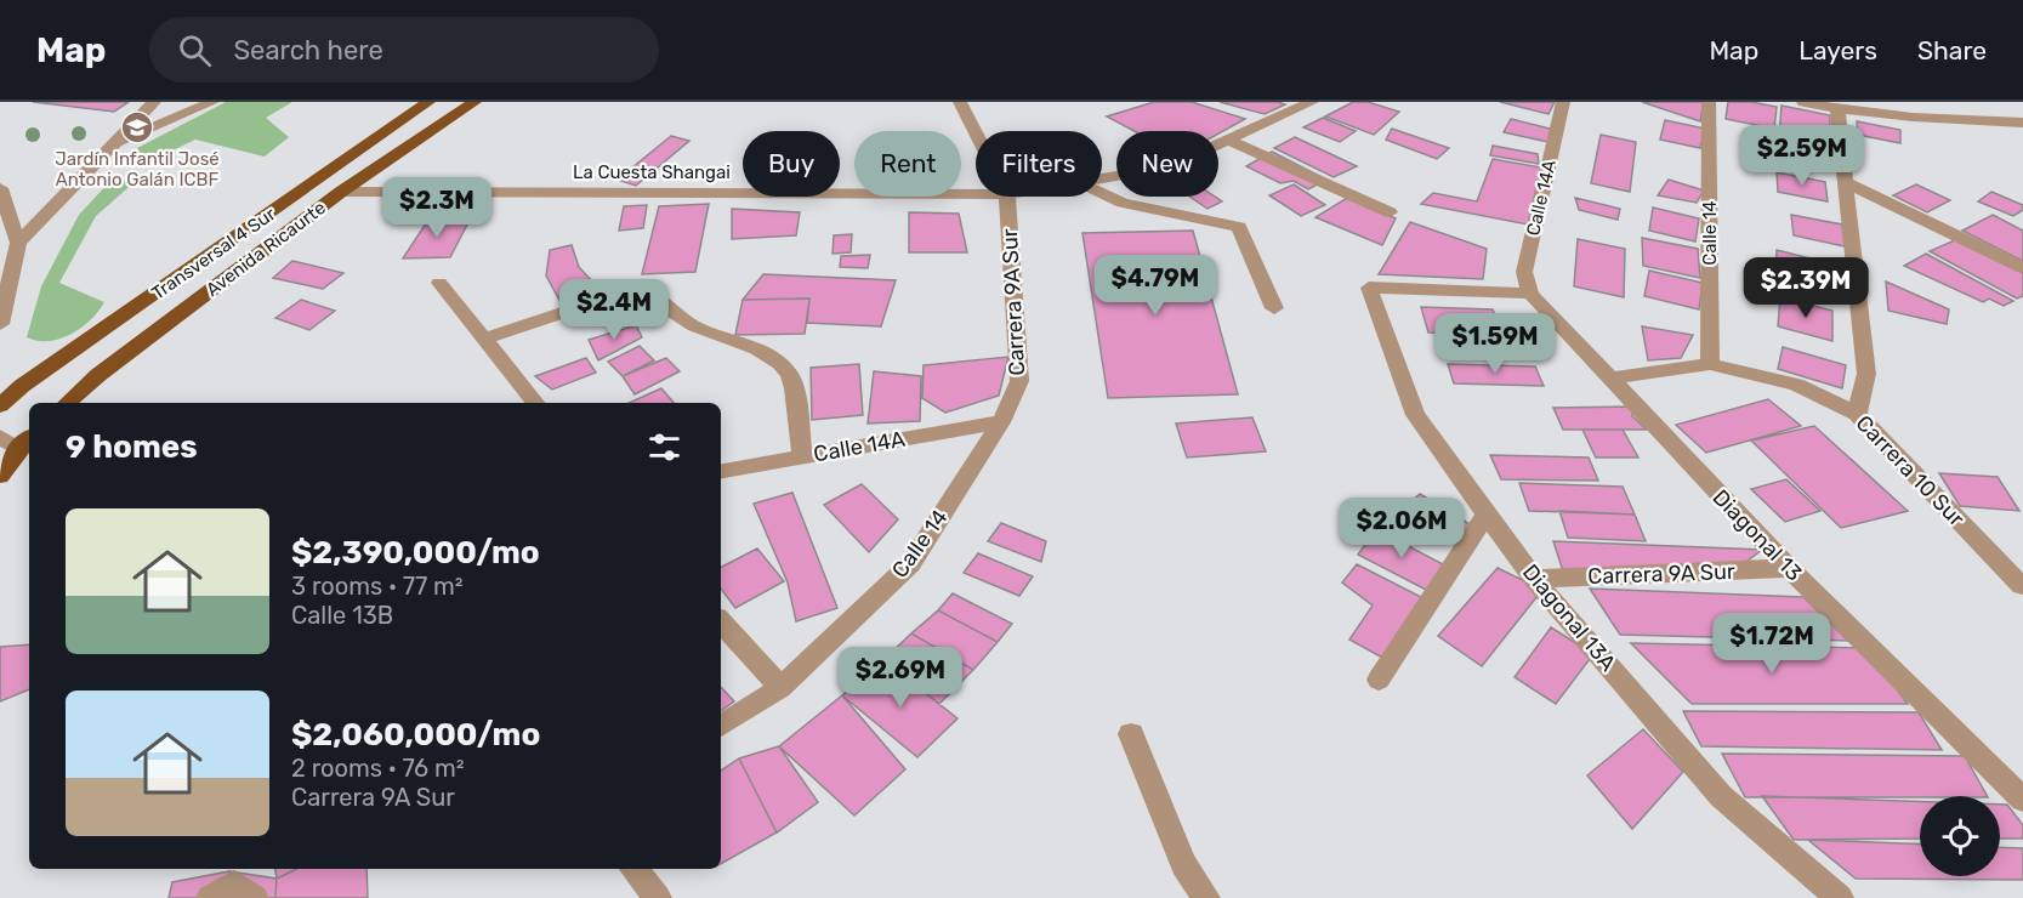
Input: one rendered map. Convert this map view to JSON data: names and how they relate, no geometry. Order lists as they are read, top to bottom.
{
  "streets": {
    "main road": ["Avenida Ricaurte", "Transversal 4 Sur"],
    "street": [
      "La Cuesta Shangai",
      "Calle 14A",
      "Calle 14",
      "Carrera 9A Sur",
      "Carrera 10 Sur",
      "Diagonal 13",
      "Diagonal 13A"
    ]
  },
  "crossings": [
    ["La Cuesta Shangai", "Avenida Ricaurte"],
    ["Calle 14A", "Calle 14"],
    ["Calle 14A", "Carrera 9A Sur"],
    ["Calle 14A", "Diagonal 13"],
    ["Calle 14A", "Diagonal 13A"],
    ["Calle 14", "Carrera 9A Sur"],
    ["Calle 14", "Carrera 10 Sur"],
    ["Carrera 9A Sur", "Diagonal 13"],
    ["Carrera 9A Sur", "Diagonal 13A"],
    ["Carrera 10 Sur", "Diagonal 13"],
    ["Diagonal 13", "Diagonal 13A"]
  ],
  "places": {
    "school or university": ["Jardín Infantil José Antonio Galán ICBF"]
  },
  "page": {
    "header": "Map",
    "search": "Search here",
    "nav": ["Map", "Layers", "Share"],
    "price": [
      "$2.59M",
      "$2.3M",
      "$4.79M",
      "$2.39M",
      "$2.4M",
      "$1.59M",
      "$2.06M",
      "$1.72M",
      "$2.69M"
    ],
    "chip": [
      "Buy",
      "Rent",
      "Filters",
      "New"
    ],
    "heading": "9 homes",
    "list": [
      {
        "name": "$2,390,000/mo",
        "note": "3 rooms · 77 m² · Calle 13B"
      },
      {
        "name": "$2,060,000/mo",
        "note": "2 rooms · 76 m² · Carrera 9A Sur"
      }
    ]
  }
}
